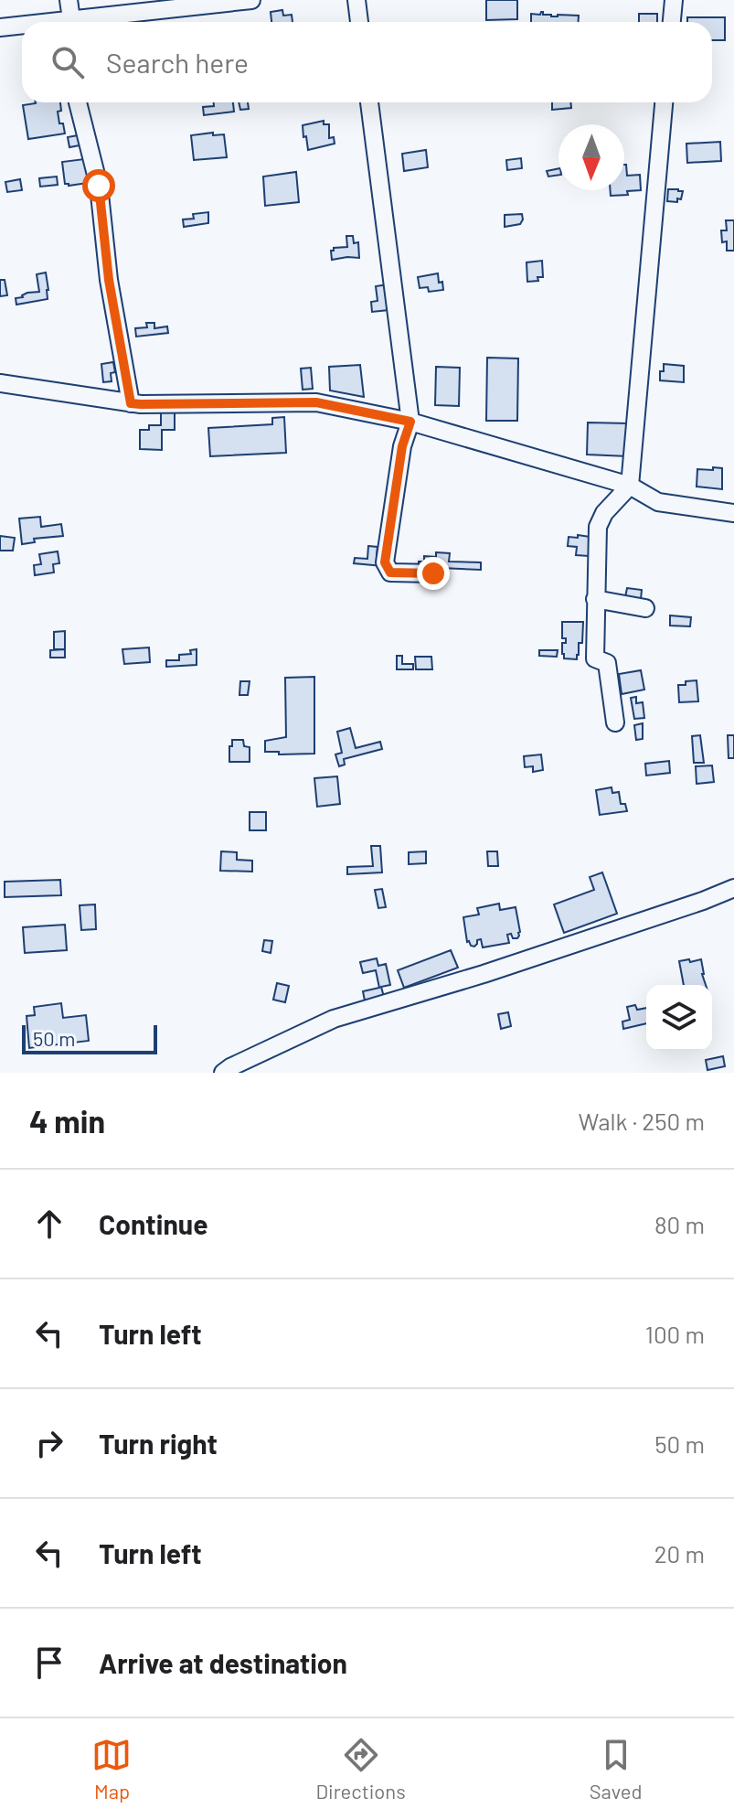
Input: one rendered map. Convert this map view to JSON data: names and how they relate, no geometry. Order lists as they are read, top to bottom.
{
  "scale_bar": "50 m",
  "north": "bottom",
  "page": {
    "search": "Search here",
    "scale": "50 m",
    "heading": ["4 min", "Walk · 250 m"],
    "list": [
      ["Continue", "80 m"],
      ["Turn left", "100 m"],
      ["Turn right", "50 m"],
      ["Turn left", "20 m"],
      "Arrive at destination"
    ],
    "nav": ["Map", "Directions", "Saved"]
  }
}
